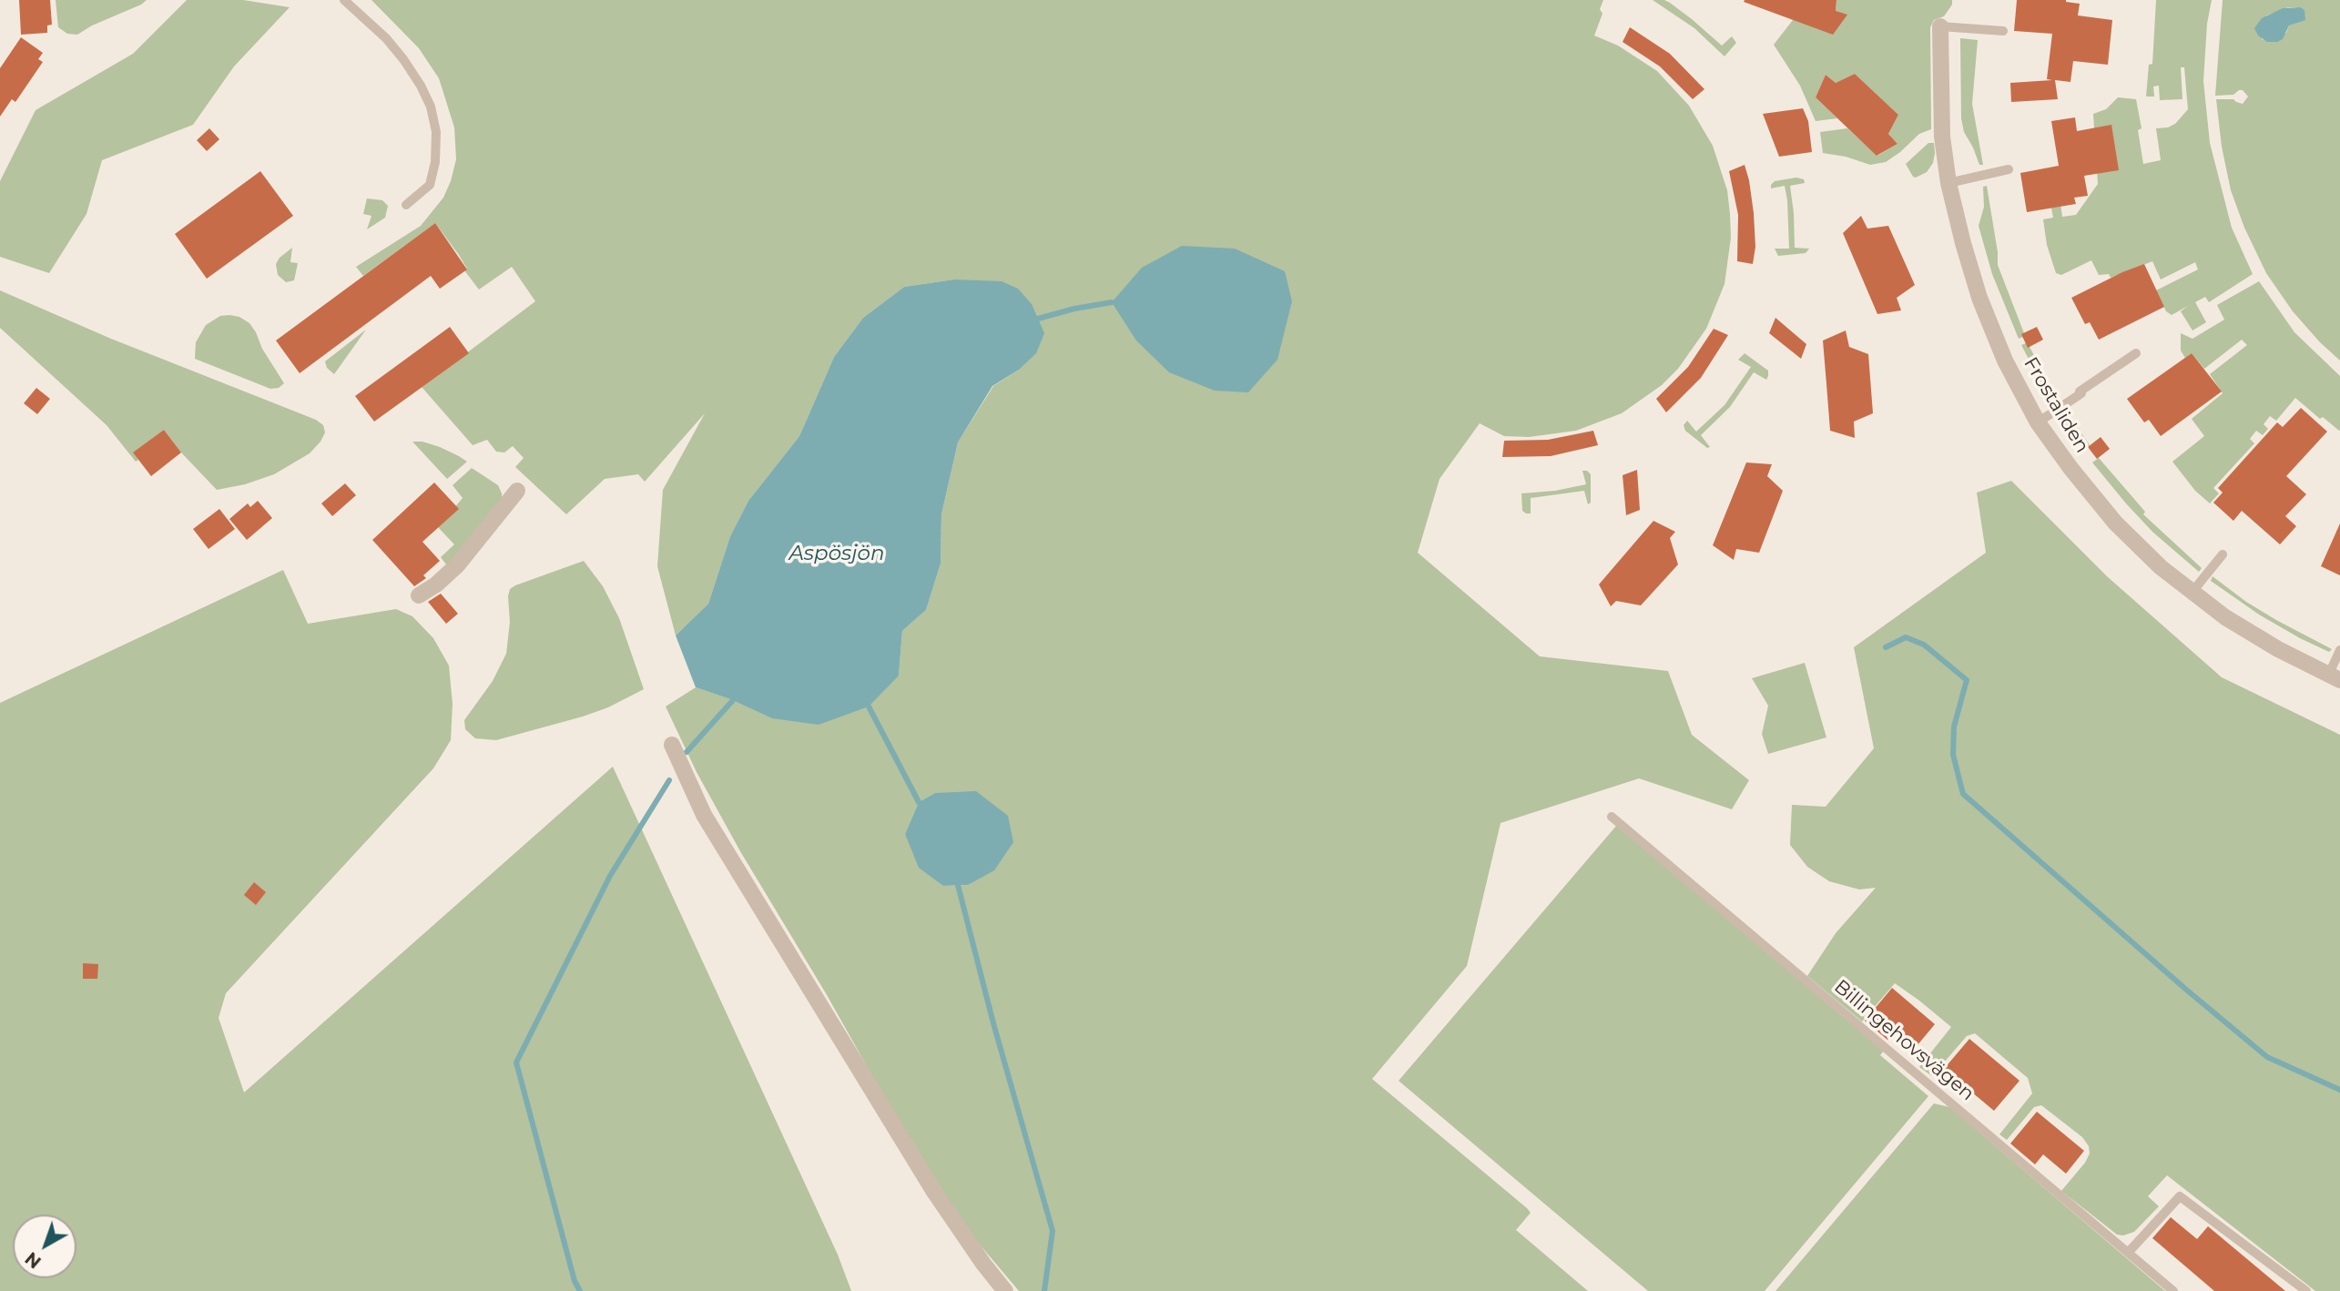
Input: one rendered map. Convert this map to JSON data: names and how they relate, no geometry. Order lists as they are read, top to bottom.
{
  "streets": {
    "street": ["Frostaliden"],
    "lane": ["Billingehovsvägen"]
  },
  "water": ["Aspösjön"],
  "north": "bottom left"
}
